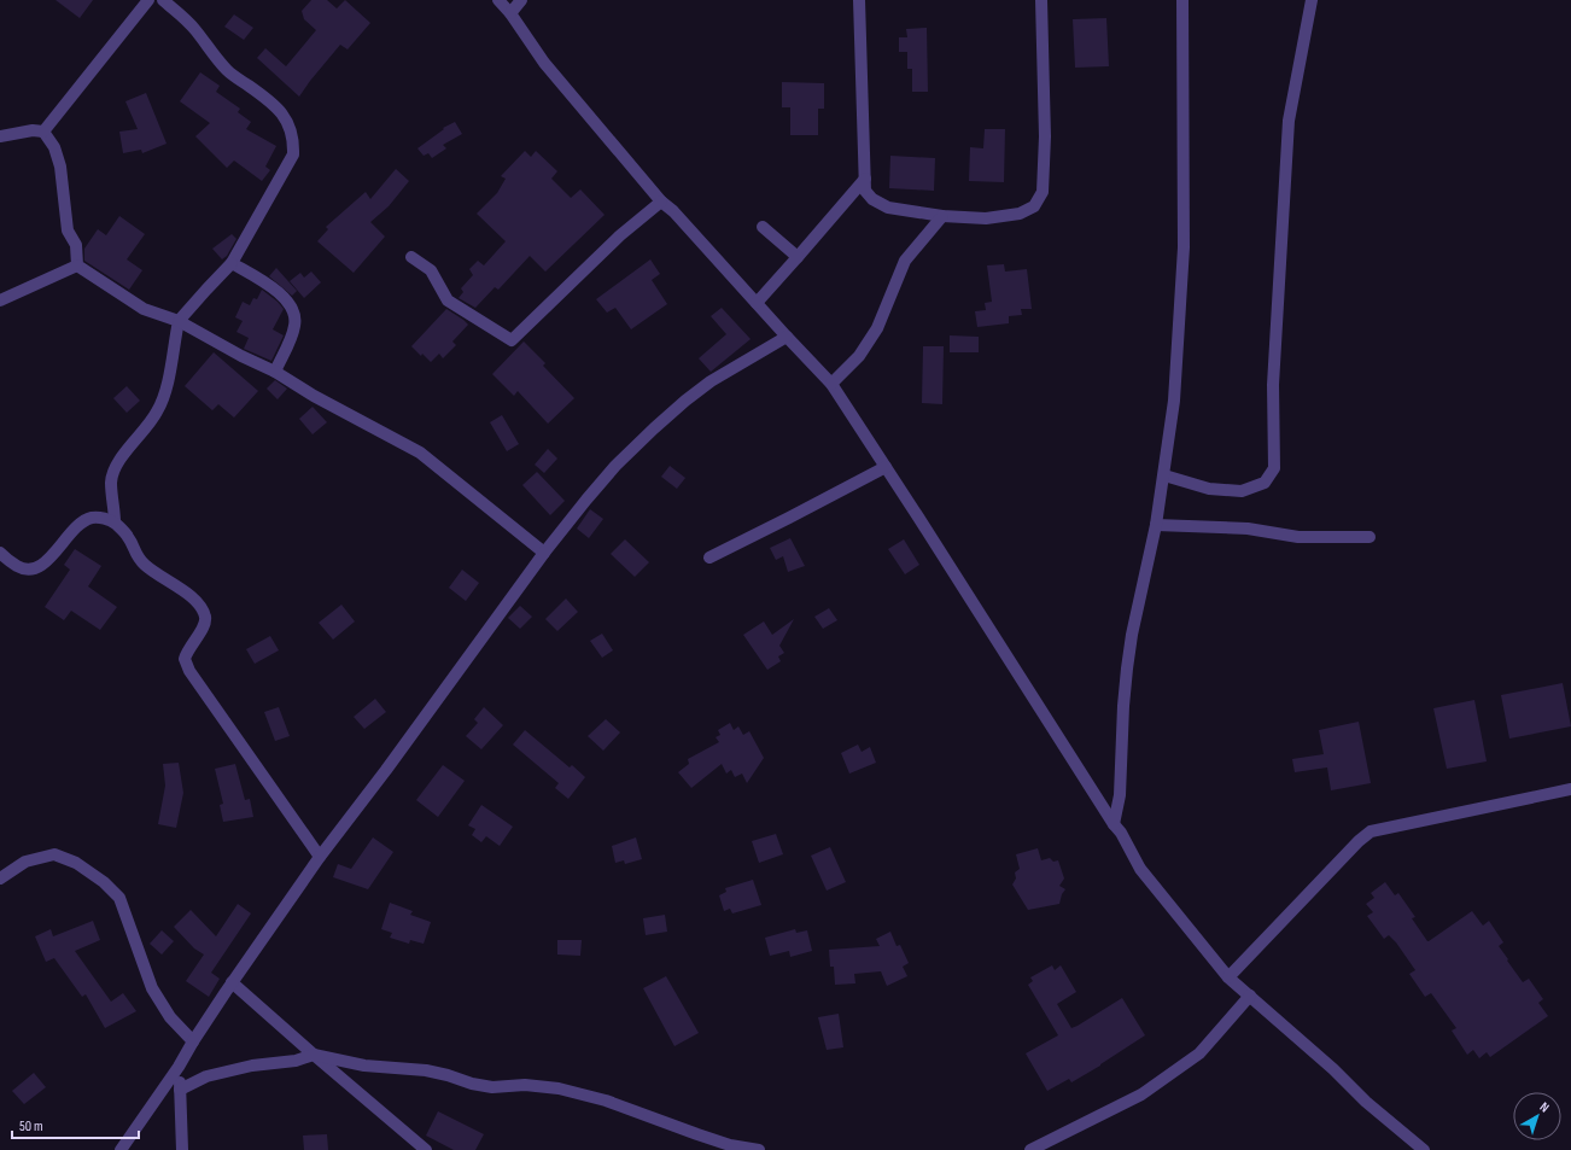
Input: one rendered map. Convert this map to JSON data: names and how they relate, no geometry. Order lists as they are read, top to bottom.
{
  "scale_bar": "50 m",
  "north": "top right"
}
